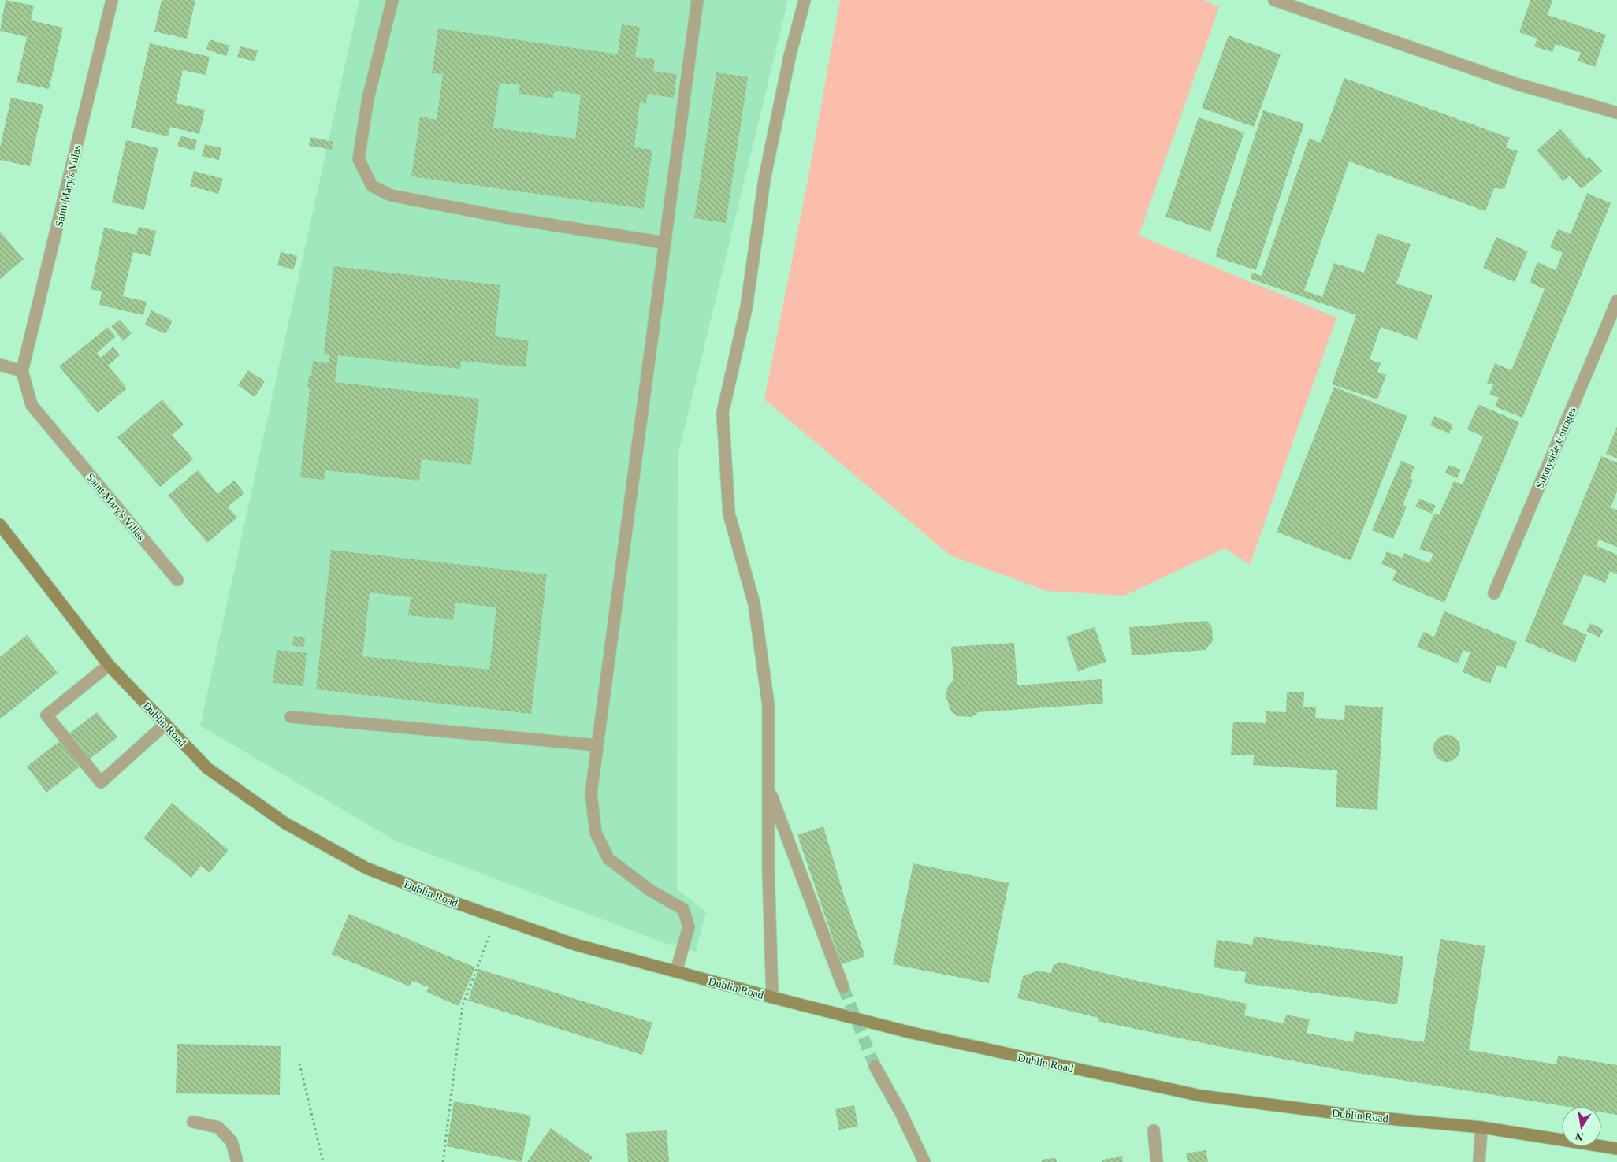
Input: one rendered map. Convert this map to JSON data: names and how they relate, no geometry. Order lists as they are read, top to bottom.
{
  "streets": {
    "main road": ["Dublin Road"],
    "street": ["Saint Mary's Villas", "Sunnyside Cottages"]
  },
  "north": "bottom"
}
